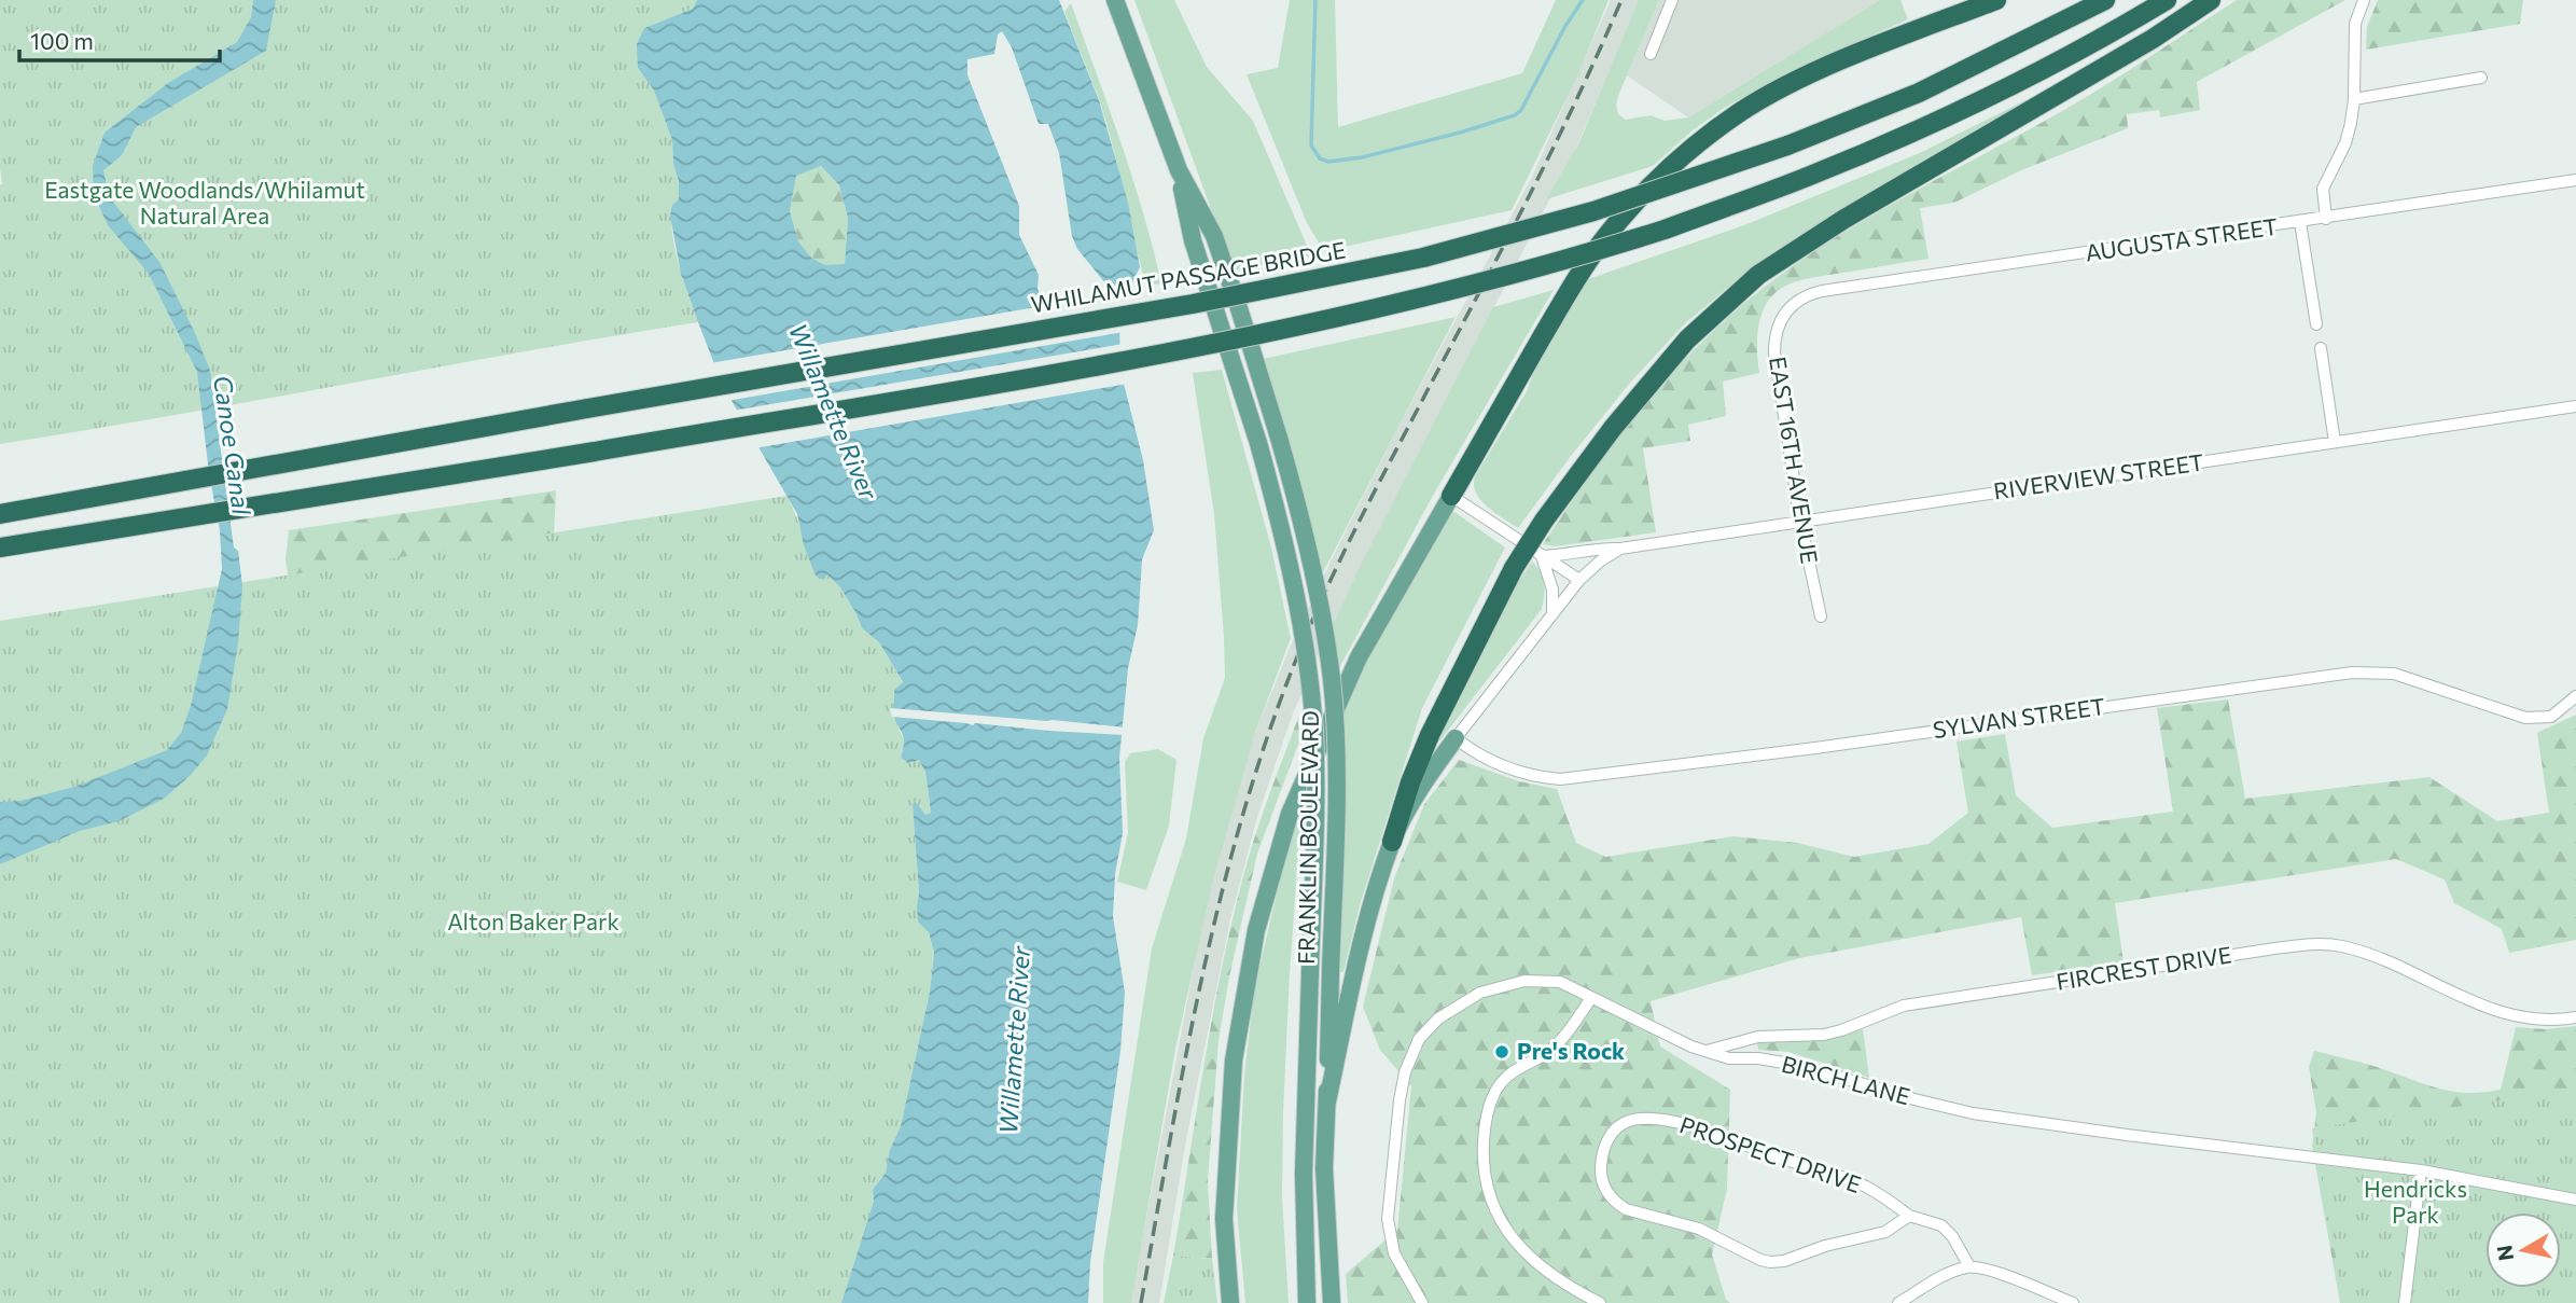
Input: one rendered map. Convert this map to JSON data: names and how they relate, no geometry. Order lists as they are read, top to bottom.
{
  "streets": {
    "highway": ["WHILAMUT PASSAGE BRIDGE"],
    "main road": ["FRANKLIN BOULEVARD"],
    "street": [
      "AUGUSTA STREET",
      "EAST 16TH AVENUE",
      "RIVERVIEW STREET",
      "SYLVAN STREET",
      "FIRCREST DRIVE",
      "BIRCH LANE",
      "PROSPECT DRIVE"
    ]
  },
  "crossings": [
    ["AUGUSTA STREET", "EAST 16TH AVENUE"],
    ["EAST 16TH AVENUE", "RIVERVIEW STREET"],
    ["RIVERVIEW STREET", "SYLVAN STREET"],
    ["FIRCREST DRIVE", "BIRCH LANE"]
  ],
  "water": ["Willamette River", "Canoe Canal"],
  "parks": ["Eastgate Woodlands/Whilamut Natural Area", "Alton Baker Park", "Hendricks Park"],
  "places": ["Pre's Rock"],
  "scale_bar": "100 m",
  "north": "left"
}
